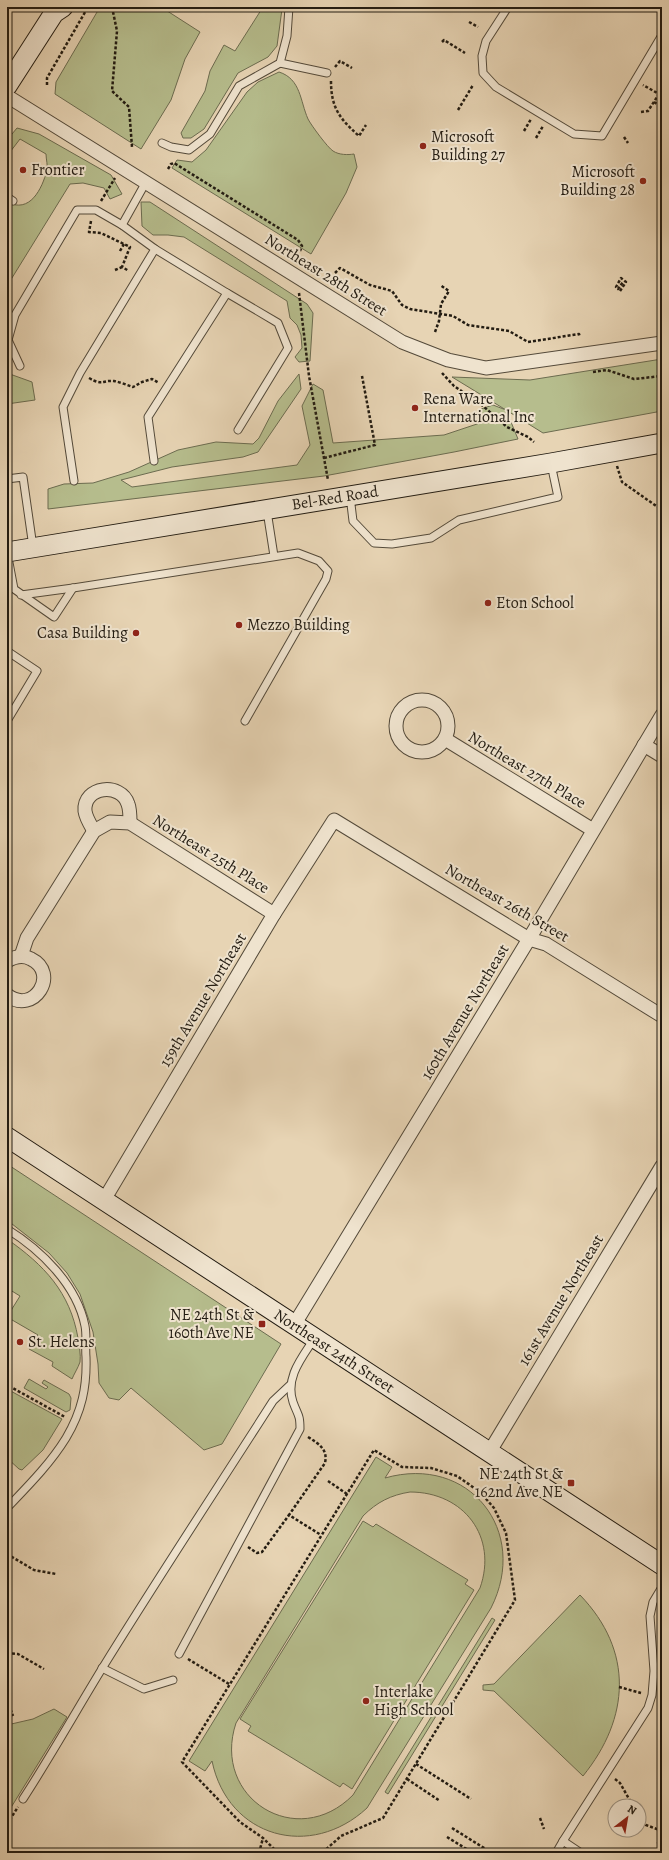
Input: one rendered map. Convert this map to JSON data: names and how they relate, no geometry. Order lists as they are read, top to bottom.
{
  "streets": {
    "main road": ["Bel-Red Road", "Northeast 24th Street"],
    "street": [
      "Northeast 28th Street",
      "Northeast 27th Place",
      "Northeast 25th Place",
      "Northeast 26th Street",
      "159th Avenue Northeast",
      "160th Avenue Northeast",
      "161st Avenue Northeast"
    ]
  },
  "crossings": [
    ["Northeast 27th Place", "160th Avenue Northeast"],
    ["Northeast 25th Place", "159th Avenue Northeast"],
    ["Northeast 26th Street", "159th Avenue Northeast"],
    ["Northeast 26th Street", "160th Avenue Northeast"],
    ["159th Avenue Northeast", "Northeast 24th Street"],
    ["160th Avenue Northeast", "Northeast 24th Street"],
    ["161st Avenue Northeast", "Northeast 24th Street"]
  ],
  "places": {
    "other": [
      "Microsoft Building 27",
      "Frontier",
      "Microsoft Building 28",
      "Rena Ware International Inc",
      "Eton School",
      "Mezzo Building",
      "Casa Building",
      "St. Helens",
      "Interlake High School"
    ],
    "transit": ["NE 24th St & 160th Ave NE", "NE 24th St & 162nd Ave NE"]
  },
  "north": "top right"
}
